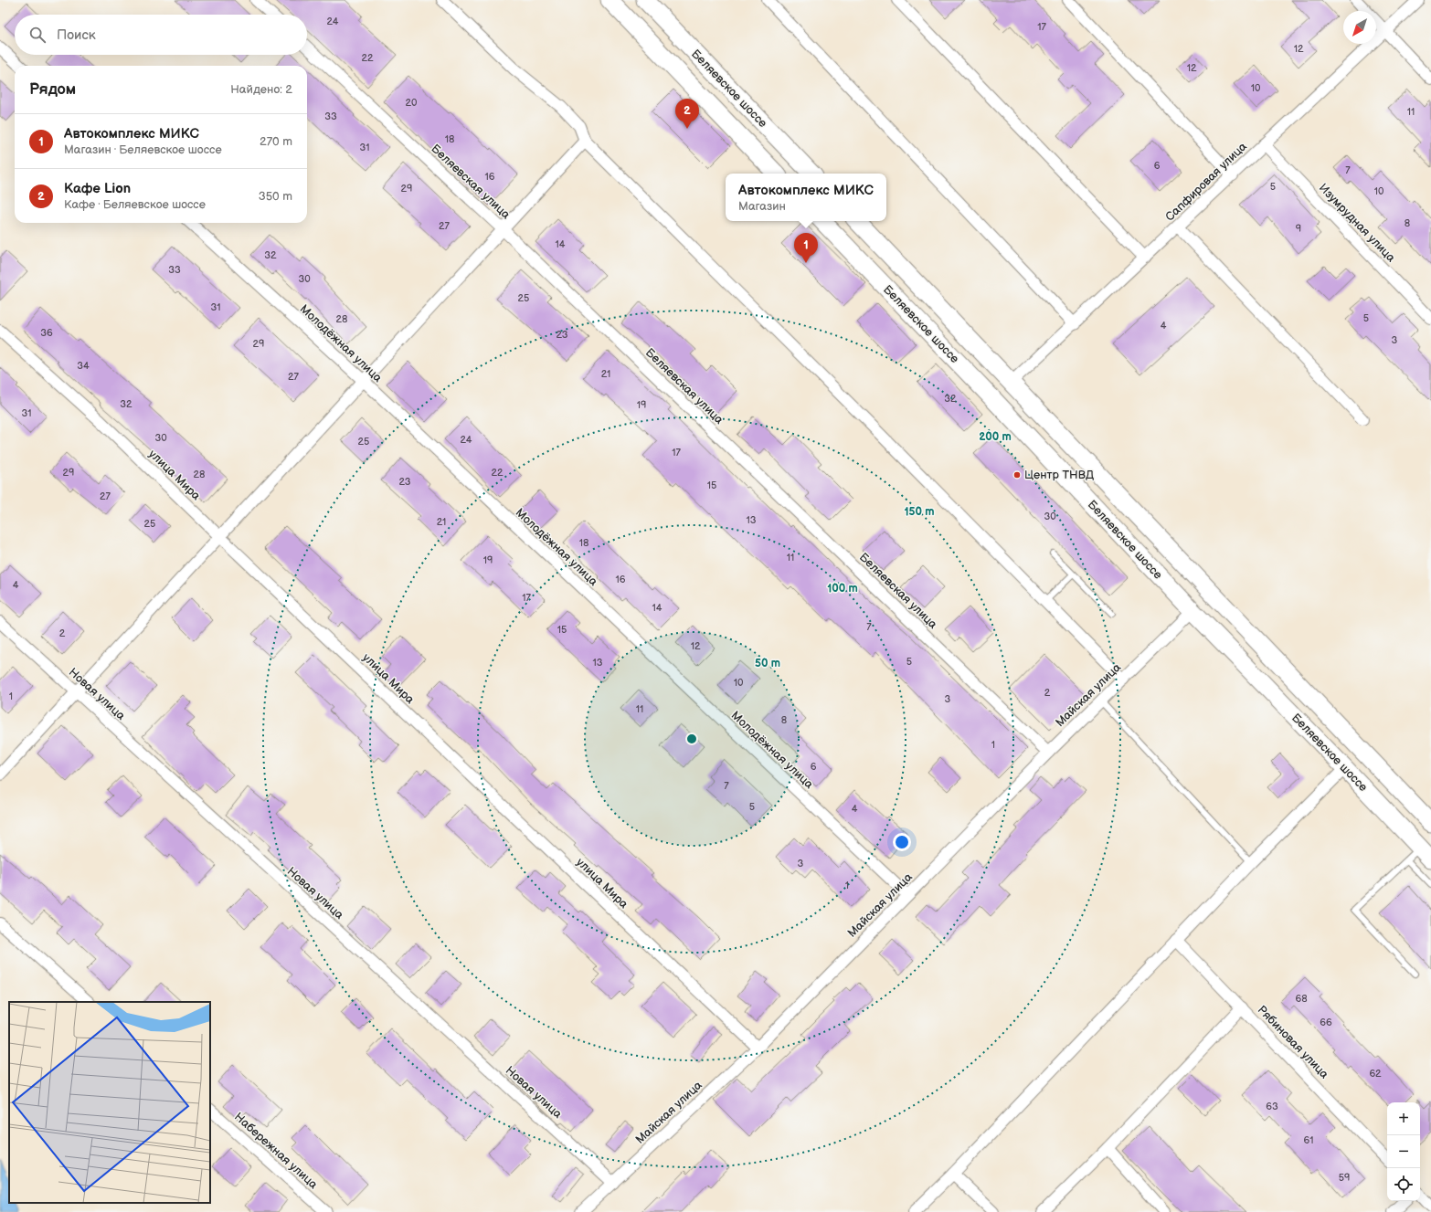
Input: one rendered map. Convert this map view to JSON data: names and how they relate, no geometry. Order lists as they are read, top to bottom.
{
  "streets": {
    "main road": ["Беляевское шоссе"],
    "street": [
      "Беляевская улица",
      "Сапфировая улица",
      "Изумрудная улица",
      "Молодёжная улица",
      "улица Мира",
      "Новая улица",
      "Майская улица",
      "Рябиновая улица",
      "Набережная улица"
    ]
  },
  "crossings": [
    ["Беляевское шоссе", "Сапфировая улица"],
    ["Беляевское шоссе", "Майская улица"],
    ["Беляевская улица", "Майская улица"],
    ["Сапфировая улица", "Изумрудная улица"],
    ["Молодёжная улица", "Майская улица"],
    ["улица Мира", "Майская улица"],
    ["Новая улица", "Майская улица"]
  ],
  "places": ["Центр ТНВД"],
  "house_numbers": [
    "24",
    "17",
    "12",
    "22",
    "12",
    "10",
    "20",
    "11",
    "33",
    "18",
    "31",
    "6",
    "7",
    "16",
    "5",
    "29",
    "10",
    "8",
    "27",
    "9",
    "14",
    "32",
    "33",
    "30",
    "25",
    "31",
    "5",
    "28",
    "4",
    "36",
    "23",
    "3",
    "29",
    "34",
    "21",
    "27",
    "32",
    "32",
    "19",
    "31",
    "30",
    "24",
    "25",
    "17",
    "29",
    "22",
    "28",
    "23",
    "15",
    "27",
    "30",
    "13",
    "21",
    "25",
    "18",
    "11",
    "19",
    "16",
    "4",
    "17",
    "14",
    "7",
    "15",
    "2",
    "12",
    "5",
    "13",
    "10",
    "2",
    "1",
    "3",
    "11",
    "8",
    "1",
    "6",
    "7",
    "5",
    "4",
    "3",
    "1",
    "68",
    "66",
    "62",
    "63",
    "61",
    "59"
  ],
  "north": "bottom left",
  "page": {
    "search": "Поиск",
    "heading": ["Рядом", "Найдено: 2"],
    "pins": ["2", "1"],
    "list": [
      {
        "mark": "1",
        "name": "Автокомплекс МИКС",
        "note": "Магазин · Беляевское шоссе",
        "value": "270 m"
      },
      {
        "mark": "2",
        "name": "Кафе Lion",
        "note": "Кафе · Беляевское шоссе",
        "value": "350 m"
      }
    ],
    "popup": ["Автокомплекс МИКС", "Магазин"],
    "map_buttons": ["+", "−"]
  },
  "rings": [
    "200 m",
    "150 m",
    "100 m",
    "50 m"
  ]
}
